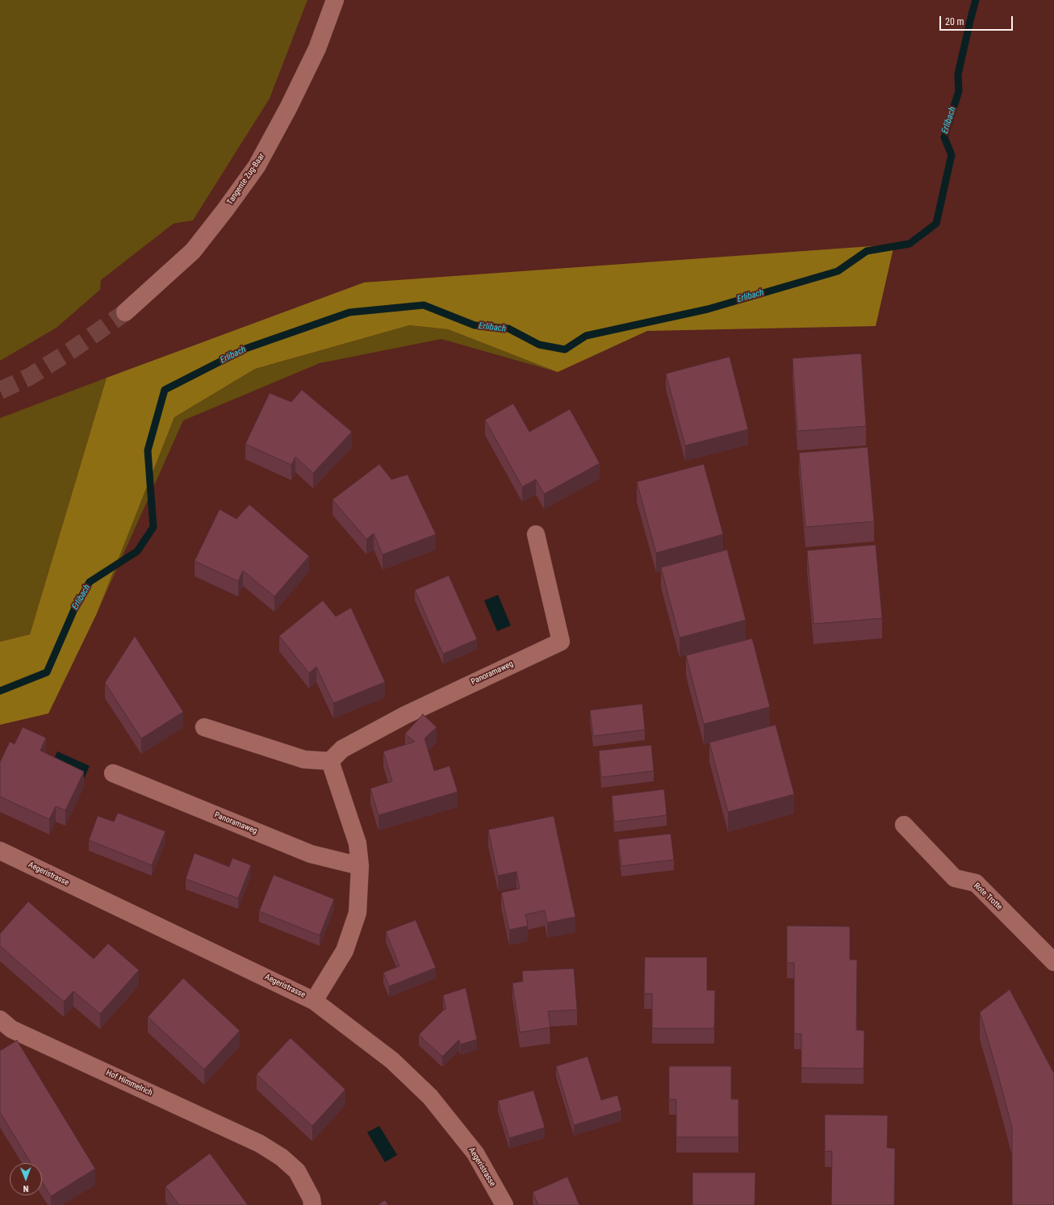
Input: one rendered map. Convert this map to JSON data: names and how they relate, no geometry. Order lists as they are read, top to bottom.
{
  "streets": {
    "street": [
      "Tangente Zug-Baar",
      "Panoramaweg",
      "Aegeristrasse",
      "Rote Trotte",
      "Hof Himmelrich"
    ]
  },
  "water": ["Erlibach"],
  "scale_bar": "20 m",
  "north": "bottom"
}
